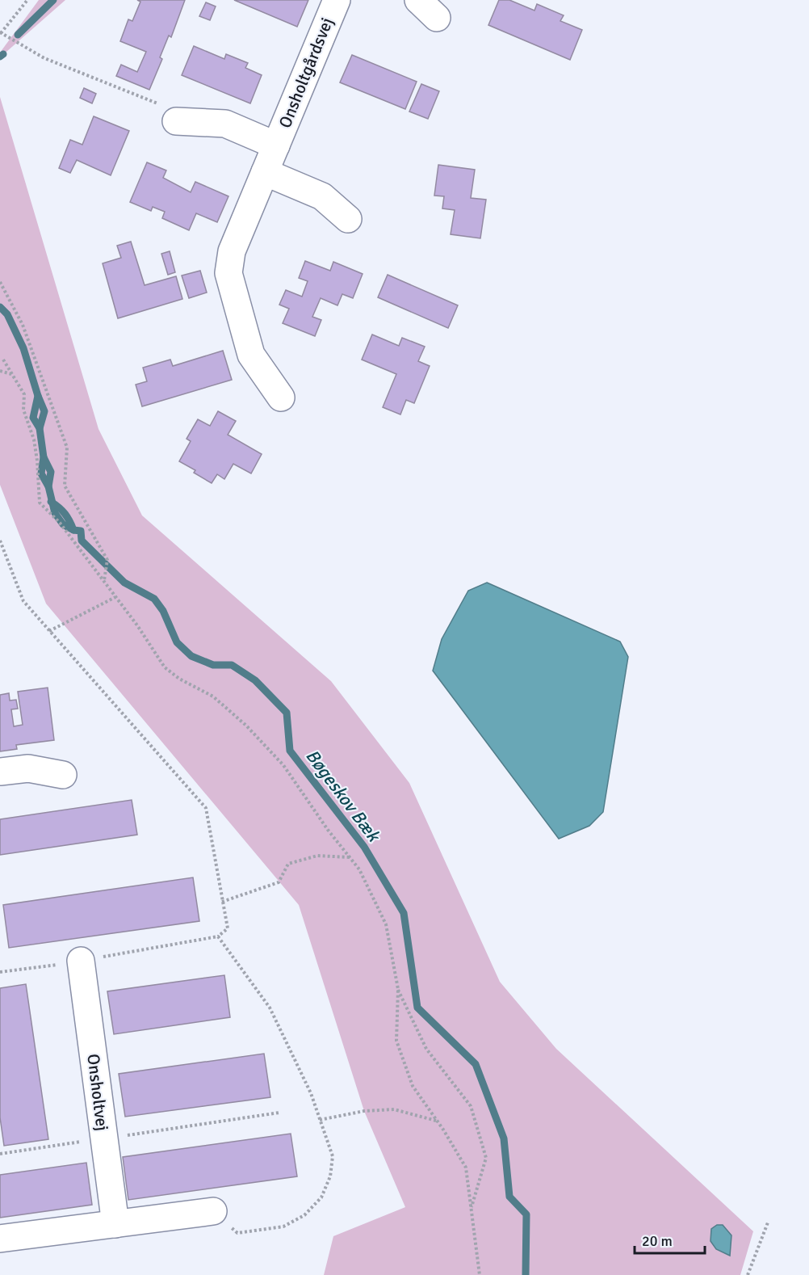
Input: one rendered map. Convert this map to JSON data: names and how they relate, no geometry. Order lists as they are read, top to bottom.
{
  "streets": {
    "street": ["Onsholtgårdsvej", "Onsholtvej"]
  },
  "water": ["Bøgeskov Bæk"],
  "scale_bar": "20 m"
}
